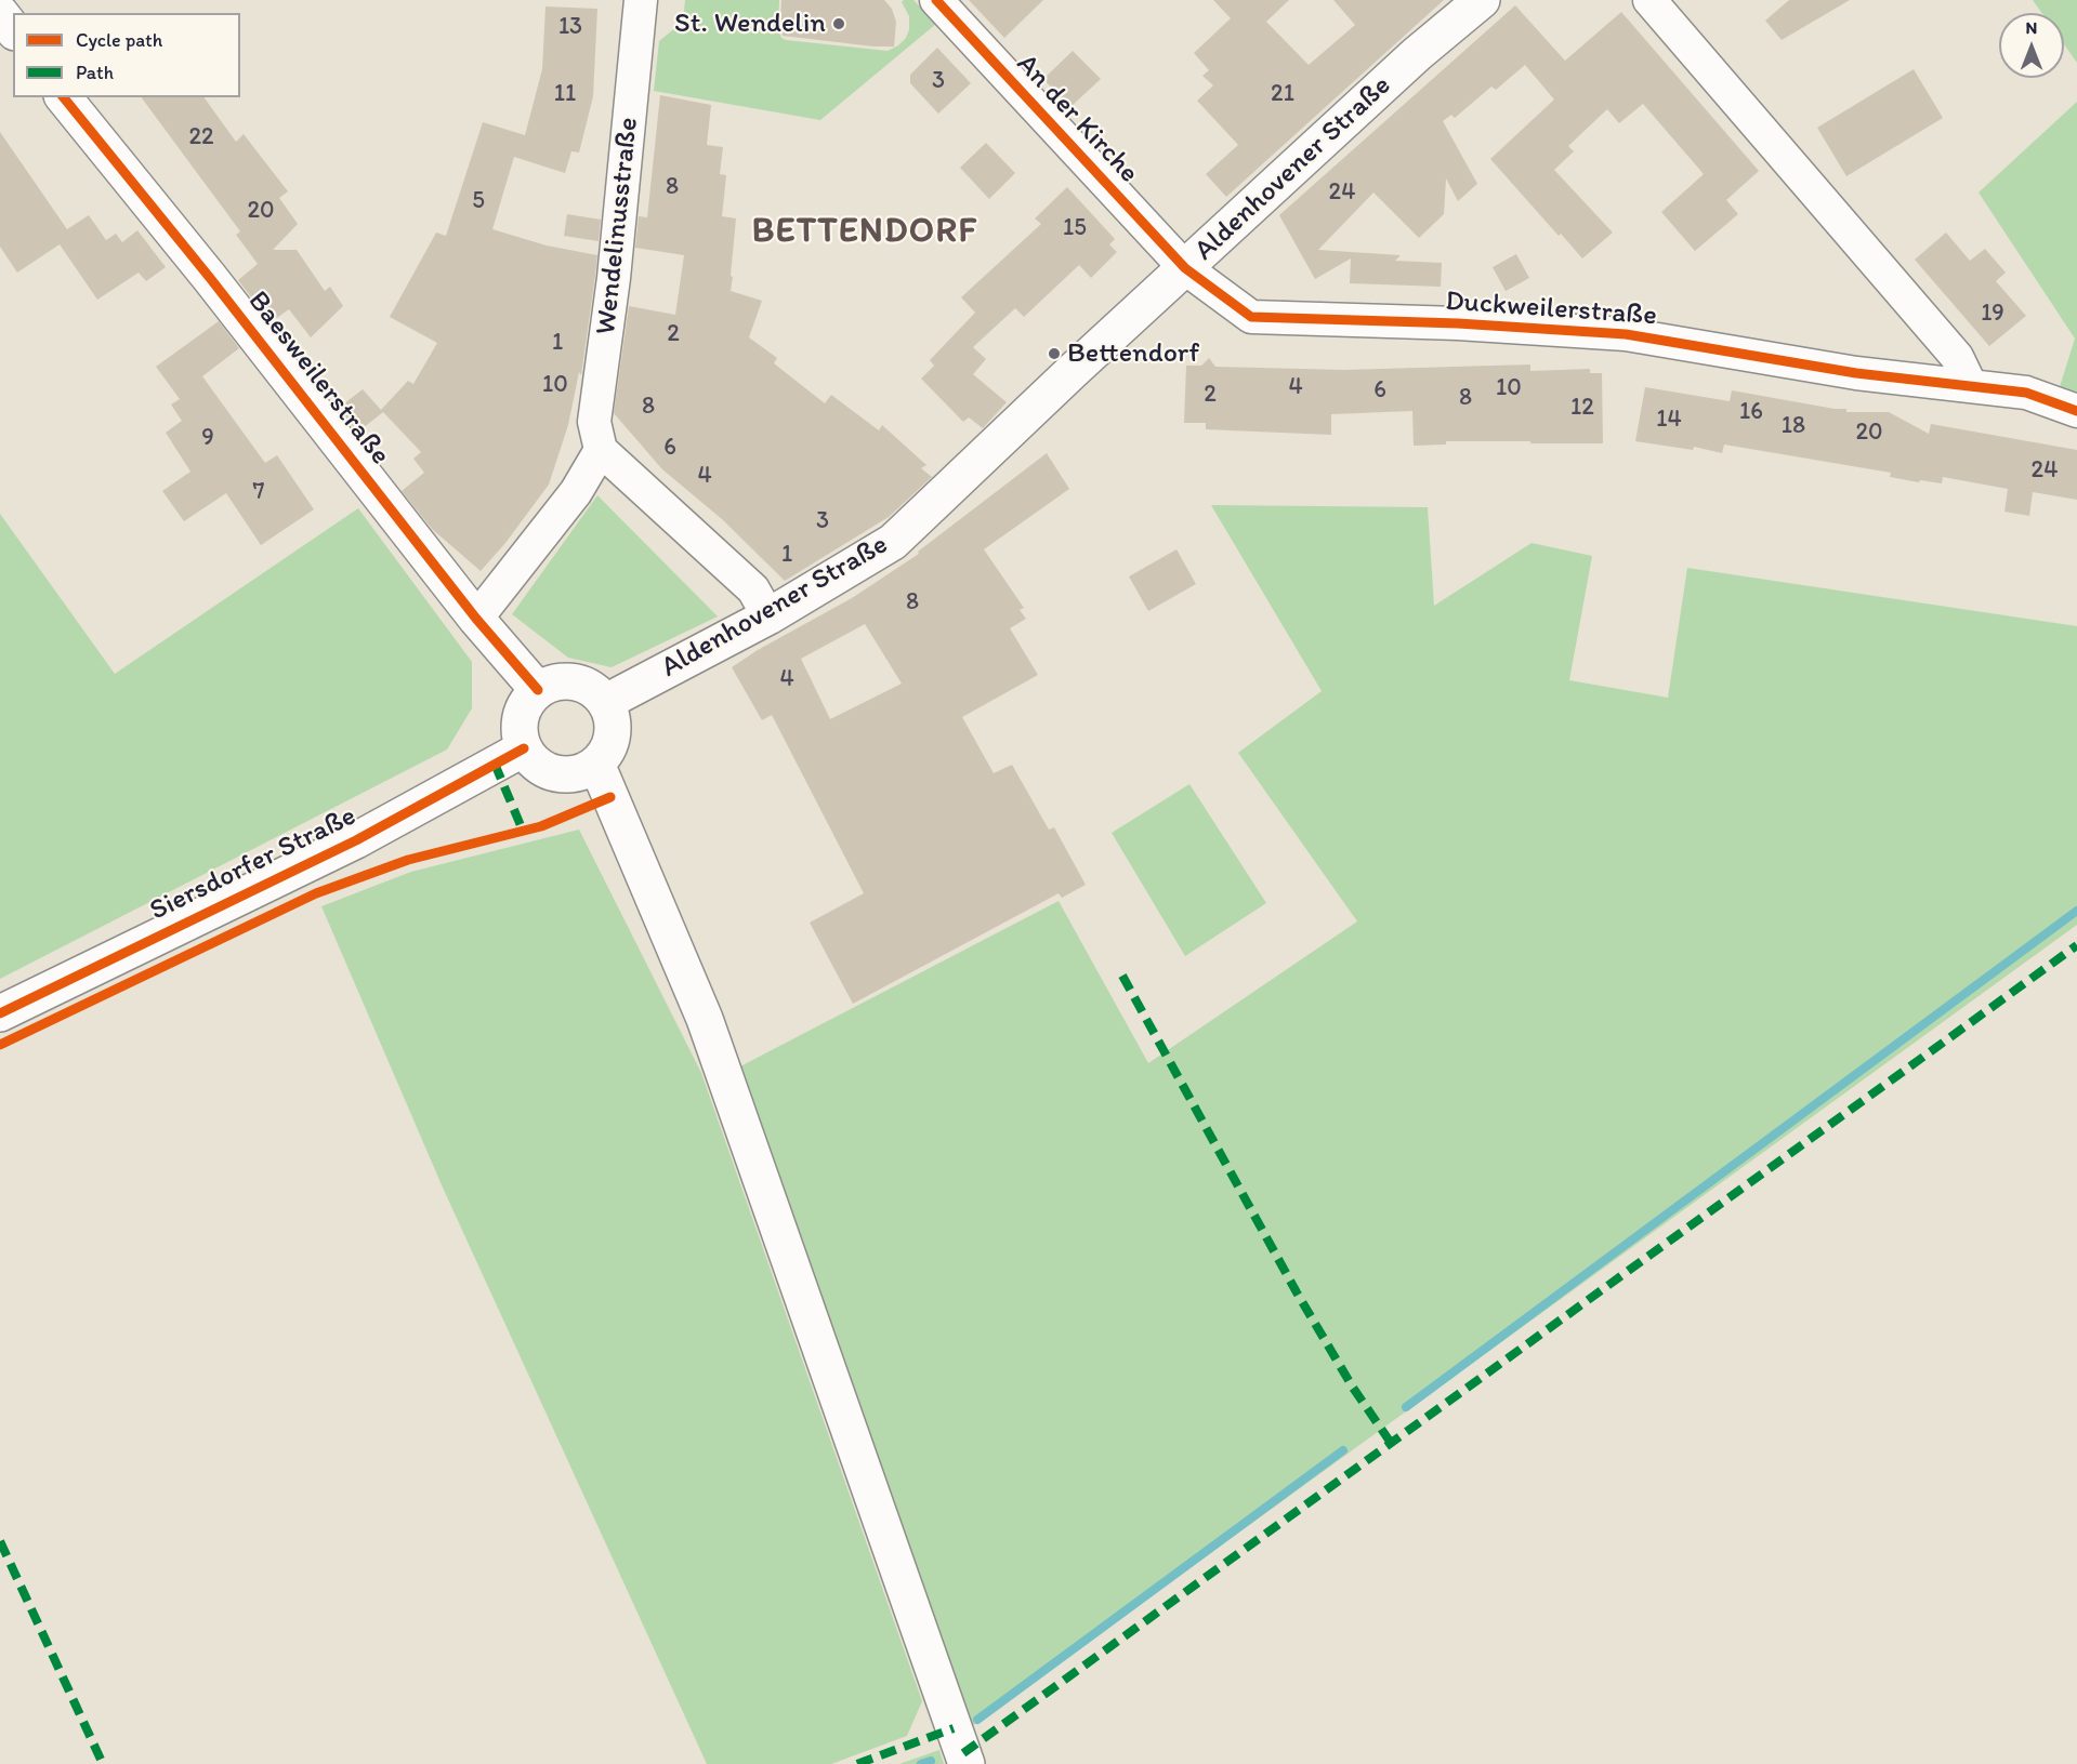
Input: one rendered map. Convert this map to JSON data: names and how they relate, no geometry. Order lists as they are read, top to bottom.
{
  "streets": {
    "main road": ["Aldenhovener Straße", "Baesweilerstraße", "Siersdorfer Straße"],
    "street": ["An der Kirche", "Wendelinusstraße", "Duckweilerstraße"]
  },
  "crossings": [
    ["An der Kirche", "Aldenhovener Straße"],
    ["An der Kirche", "Duckweilerstraße"],
    ["Aldenhovener Straße", "Duckweilerstraße"],
    ["Aldenhovener Straße", "Baesweilerstraße"],
    ["Aldenhovener Straße", "Siersdorfer Straße"],
    ["Baesweilerstraße", "Siersdorfer Straße"]
  ],
  "districts": ["BETTENDORF"],
  "places": ["St. Wendelin", "Bettendorf"],
  "house_numbers": [
    "13",
    "3",
    "11",
    "21",
    "22",
    "8",
    "24",
    "5",
    "20",
    "15",
    "19",
    "2",
    "1",
    "10",
    "4",
    "10",
    "6",
    "2",
    "8",
    "8",
    "12",
    "16",
    "14",
    "18",
    "20",
    "9",
    "6",
    "24",
    "4",
    "7",
    "3",
    "1",
    "8",
    "4"
  ],
  "legend": ["Cycle path", "Path"],
  "north": "top"
}
